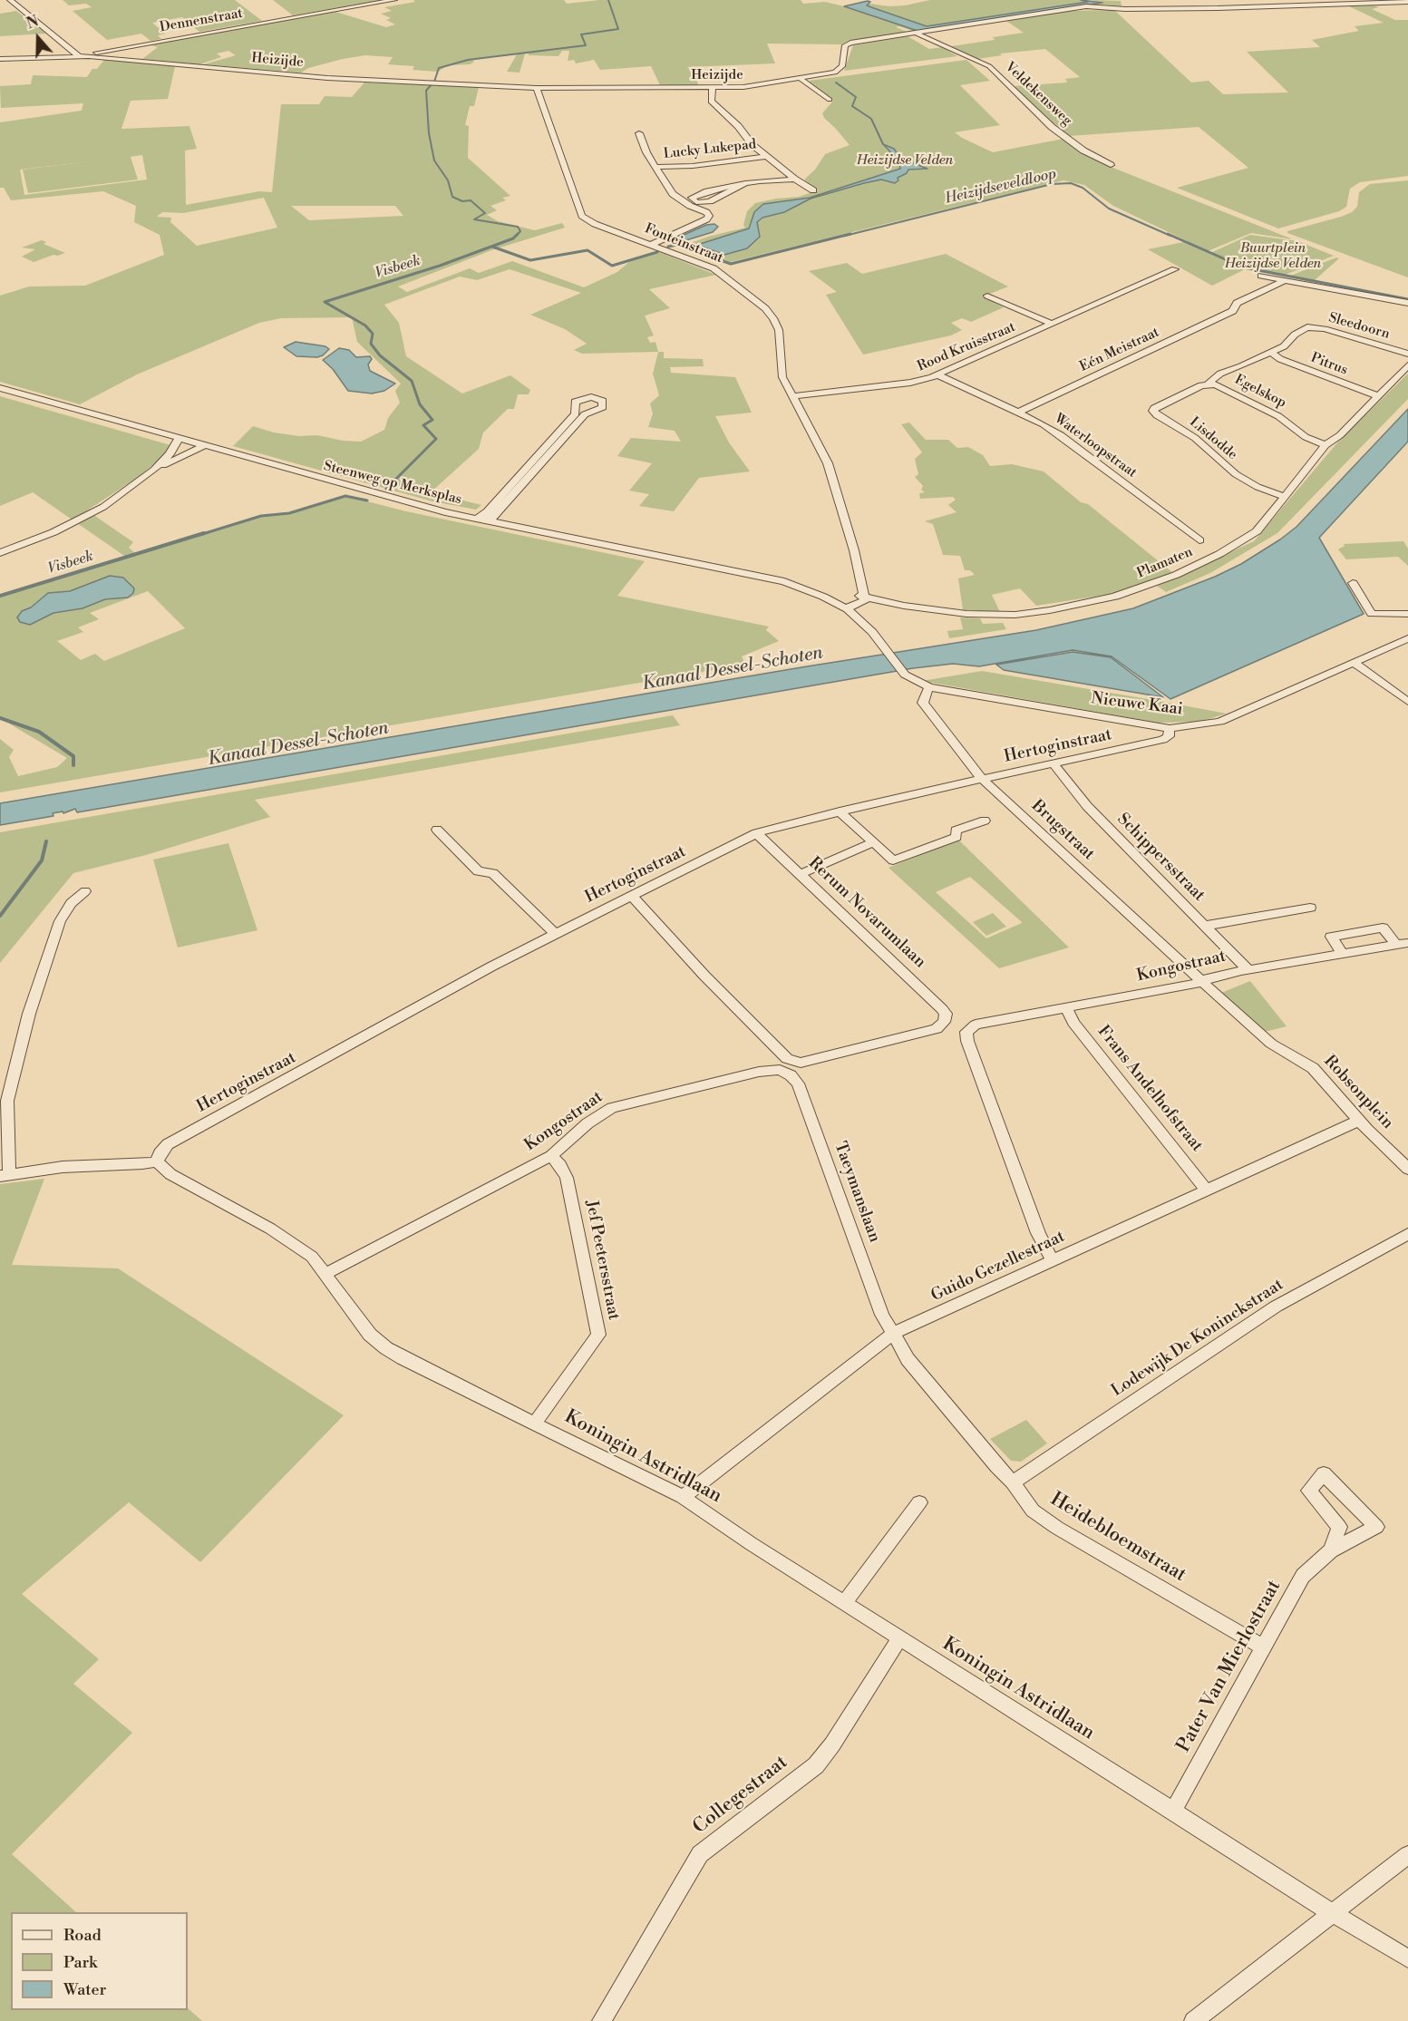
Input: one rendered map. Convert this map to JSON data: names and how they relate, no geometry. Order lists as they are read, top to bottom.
{
  "streets": {
    "street": [
      "Dennenstraat",
      "Heizijde",
      "Veldekensweg",
      "Lucky Lukepad",
      "Fonteinstraat",
      "Sleedoorn",
      "Rood Kruisstraat",
      "Eén Meistraat",
      "Pitrus",
      "Egelskop",
      "Lisdodde",
      "Waterloopstraat",
      "Steenweg op Merksplas",
      "Plamaten",
      "Nieuwe Kaai",
      "Hertoginstraat",
      "Brugstraat",
      "Schippersstraat",
      "Rerum Novarumlaan",
      "Kongostraat",
      "Frans Andelhofstraat",
      "Robsonplein",
      "Taeymanslaan",
      "Jef Peetersstraat",
      "Guido Gezellestraat",
      "Lodewijk De Koninckstraat",
      "Koningin Astridlaan",
      "Heidebloemstraat",
      "Pater Van Mierlostraat",
      "Collegestraat"
    ]
  },
  "crossings": [
    ["Dennenstraat", "Heizijde"],
    ["Heizijde", "Veldekensweg"],
    ["Heizijde", "Fonteinstraat"],
    ["Fonteinstraat", "Rood Kruisstraat"],
    ["Fonteinstraat", "Plamaten"],
    ["Sleedoorn", "Pitrus"],
    ["Rood Kruisstraat", "Waterloopstraat"],
    ["Eén Meistraat", "Waterloopstraat"],
    ["Pitrus", "Egelskop"],
    ["Pitrus", "Lisdodde"],
    ["Pitrus", "Plamaten"],
    ["Egelskop", "Lisdodde"],
    ["Egelskop", "Plamaten"],
    ["Lisdodde", "Plamaten"],
    ["Steenweg op Merksplas", "Nieuwe Kaai"],
    ["Nieuwe Kaai", "Hertoginstraat"],
    ["Nieuwe Kaai", "Brugstraat"],
    ["Hertoginstraat", "Brugstraat"],
    ["Hertoginstraat", "Schippersstraat"],
    ["Hertoginstraat", "Rerum Novarumlaan"],
    ["Hertoginstraat", "Taeymanslaan"],
    ["Hertoginstraat", "Koningin Astridlaan"],
    ["Brugstraat", "Kongostraat"],
    ["Brugstraat", "Robsonplein"],
    ["Schippersstraat", "Kongostraat"],
    ["Rerum Novarumlaan", "Kongostraat"],
    ["Kongostraat", "Frans Andelhofstraat"],
    ["Kongostraat", "Robsonplein"],
    ["Kongostraat", "Taeymanslaan"],
    ["Kongostraat", "Jef Peetersstraat"],
    ["Kongostraat", "Guido Gezellestraat"],
    ["Kongostraat", "Koningin Astridlaan"],
    ["Frans Andelhofstraat", "Guido Gezellestraat"],
    ["Robsonplein", "Guido Gezellestraat"],
    ["Taeymanslaan", "Guido Gezellestraat"],
    ["Taeymanslaan", "Heidebloemstraat"],
    ["Jef Peetersstraat", "Koningin Astridlaan"],
    ["Guido Gezellestraat", "Koningin Astridlaan"],
    ["Guido Gezellestraat", "Heidebloemstraat"],
    ["Lodewijk De Koninckstraat", "Heidebloemstraat"],
    ["Koningin Astridlaan", "Pater Van Mierlostraat"],
    ["Koningin Astridlaan", "Collegestraat"],
    ["Heidebloemstraat", "Pater Van Mierlostraat"]
  ],
  "water": ["Heizijdseveldloop", "Visbeek", "Kanaal Dessel-Schoten"],
  "parks": ["Heizijdse Velden", "Buurtplein Heizijdse Velden"],
  "legend": ["Road", "Park", "Water"],
  "north": "top"
}
